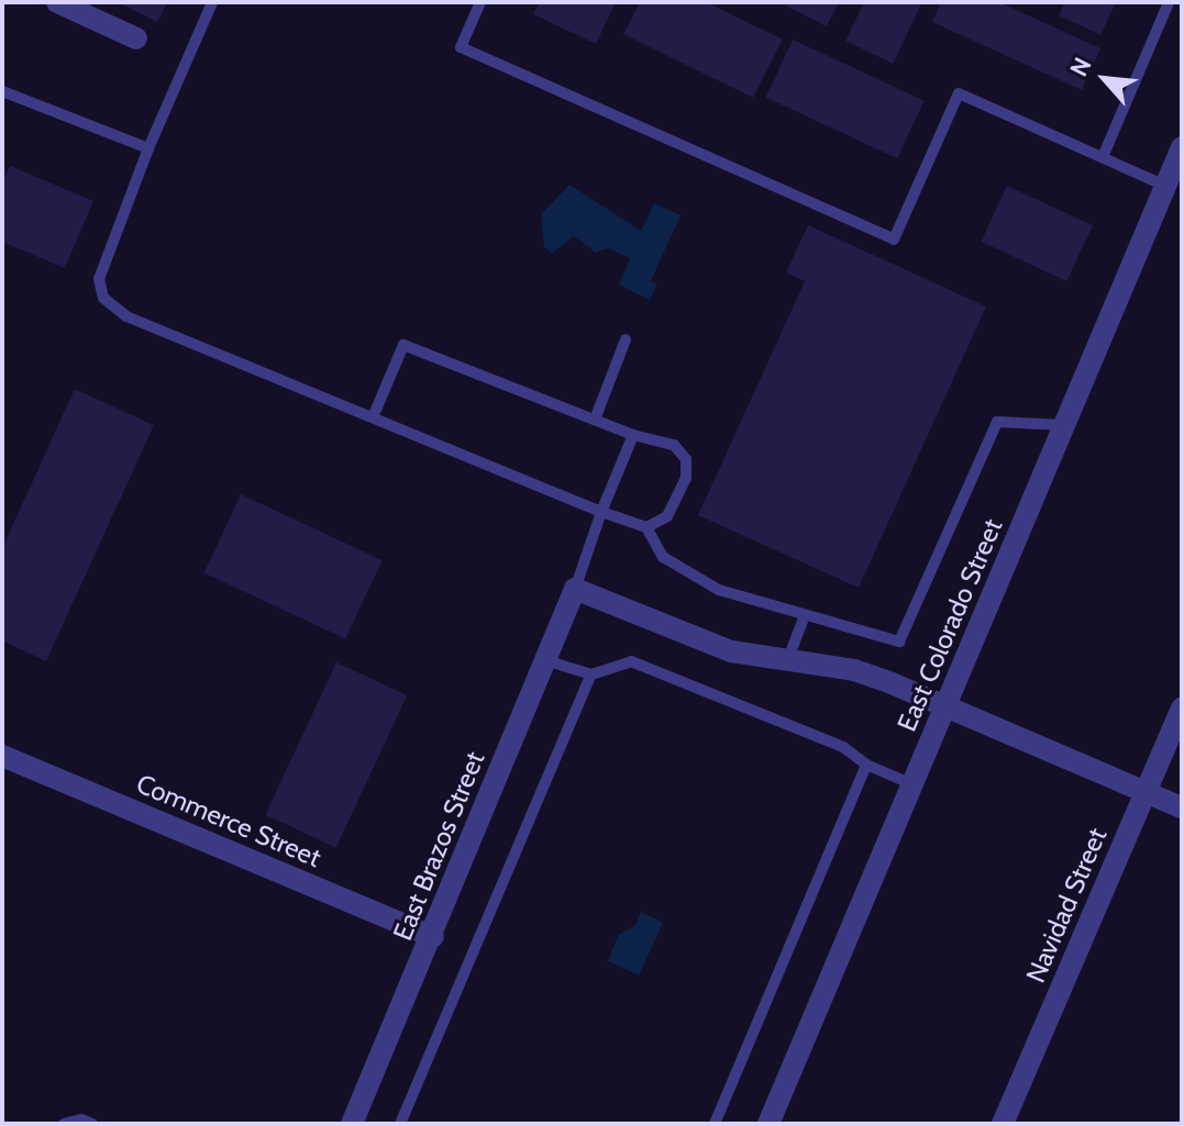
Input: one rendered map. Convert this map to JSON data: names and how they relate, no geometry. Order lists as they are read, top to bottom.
{
  "streets": {
    "street": [
      "East Colorado Street",
      "Commerce Street",
      "East Brazos Street",
      "Navidad Street"
    ]
  },
  "crossings": [
    ["Commerce Street", "East Brazos Street"]
  ],
  "north": "top left"
}
